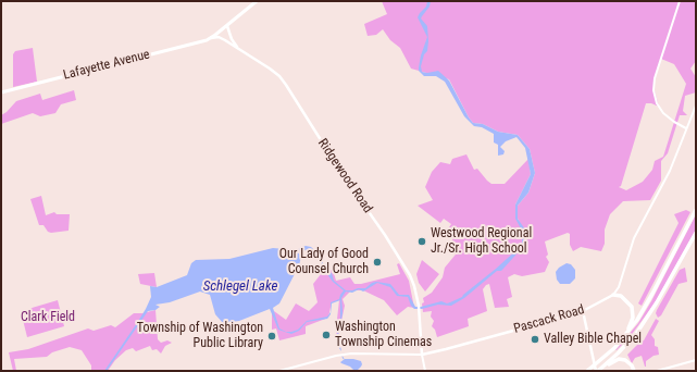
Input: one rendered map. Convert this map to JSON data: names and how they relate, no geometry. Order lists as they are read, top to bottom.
{
  "streets": {
    "main road": ["Lafayette Avenue", "Ridgewood Road", "Pascack Road"]
  },
  "crossings": [
    ["Lafayette Avenue", "Ridgewood Road"],
    ["Ridgewood Road", "Pascack Road"]
  ],
  "water": ["Schlegel Lake"],
  "parks": ["Clark Field"],
  "places": [
    "Westwood Regional Jr./Sr. High School",
    "Our Lady of Good Counsel Church",
    "Washington Township Cinemas",
    "Township of Washington Public Library",
    "Valley Bible Chapel"
  ]
}
